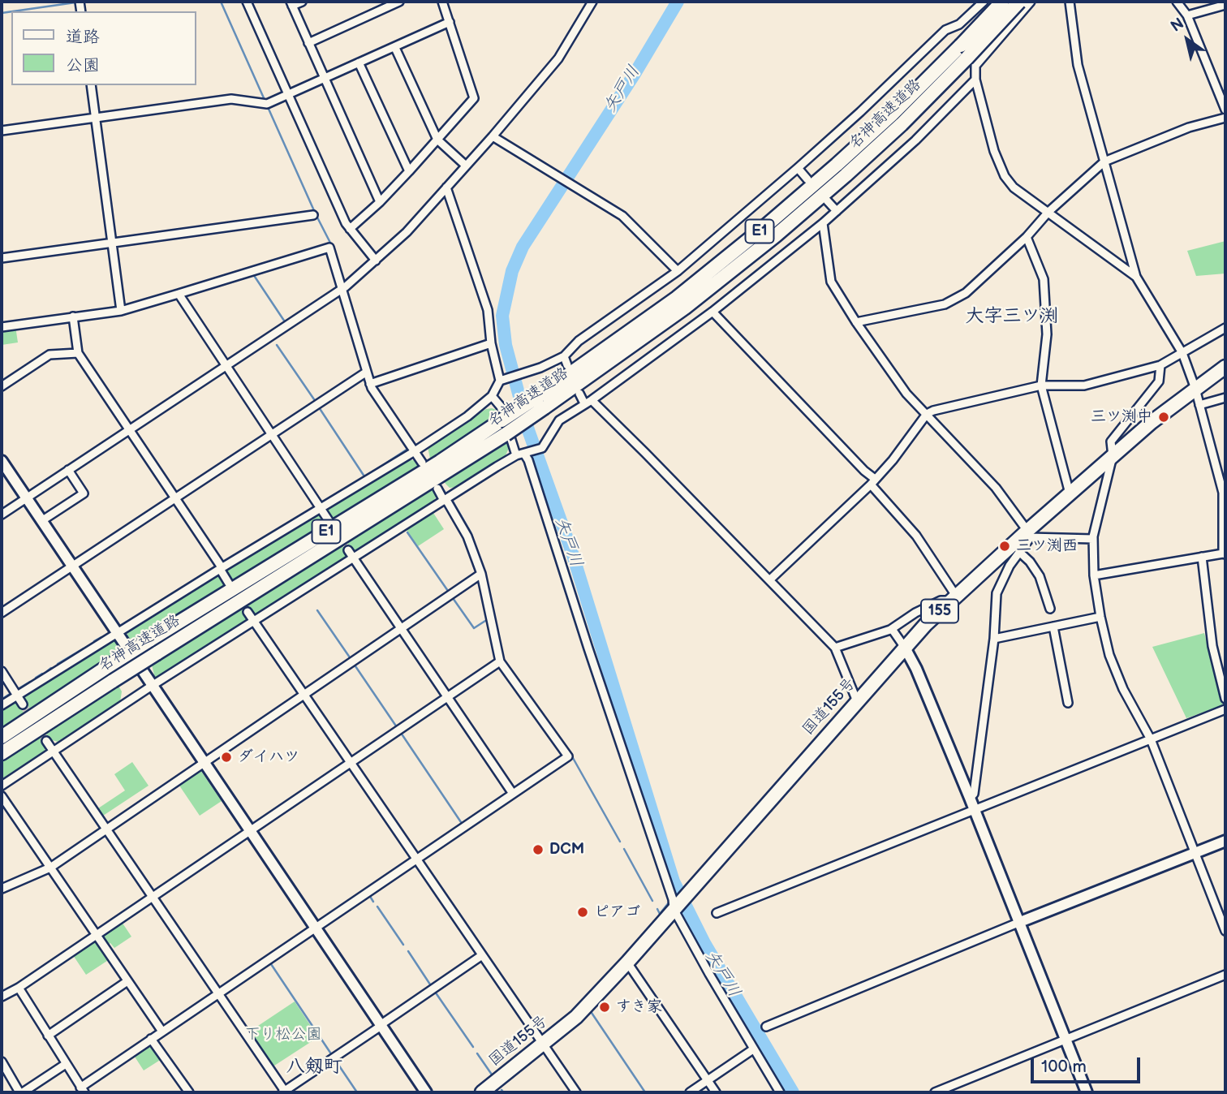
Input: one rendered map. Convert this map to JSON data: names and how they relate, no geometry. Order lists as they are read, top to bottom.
{
  "streets": {
    "highway": [
      "名神高速道路",
      "E1",
      "155",
      "国道155号"
    ]
  },
  "districts": ["大字三ツ渕", "八剱町"],
  "water": ["矢戸川"],
  "parks": ["下り松公園"],
  "places": [
    "三ツ渕中",
    "三ツ渕西",
    "ダイハツ",
    "DCM",
    "ピアゴ",
    "すき家"
  ],
  "legend": ["道路", "公園"],
  "scale_bar": "100 m",
  "north": "top left"
}
